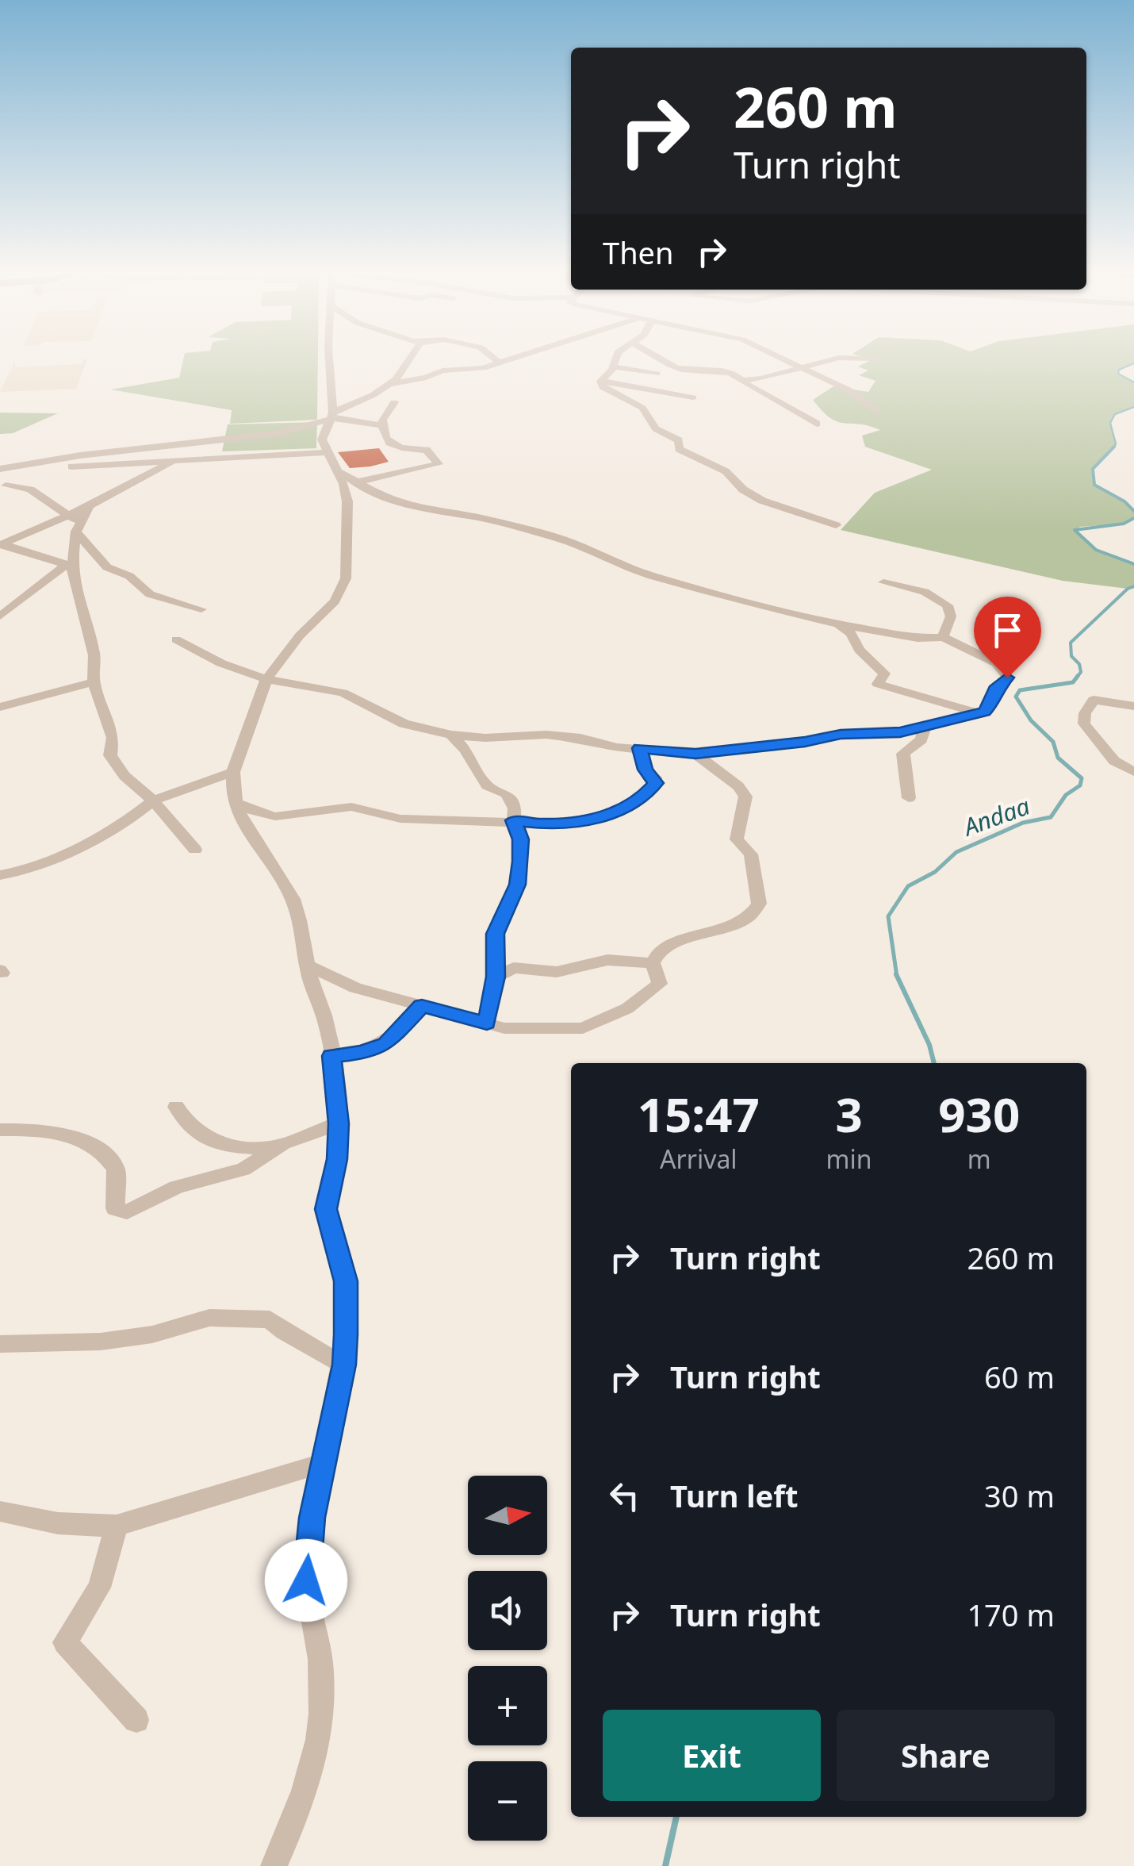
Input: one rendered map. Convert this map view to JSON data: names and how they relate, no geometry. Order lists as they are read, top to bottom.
{
  "water": ["Andaa"],
  "north": "right",
  "page": {
    "turn": ["260 m", "Turn right"],
    "then": "Then",
    "eta": [
      "15:47",
      "Arrival",
      "3",
      "min",
      "930",
      "m"
    ],
    "list": [
      {
        "name": "Turn right",
        "value": "260 m"
      },
      {
        "name": "Turn right",
        "value": "60 m"
      },
      {
        "name": "Turn left",
        "value": "30 m"
      },
      {
        "name": "Turn right",
        "value": "170 m"
      }
    ],
    "map_buttons": ["+", "−"],
    "buttons": ["Exit", "Share"]
  }
}
